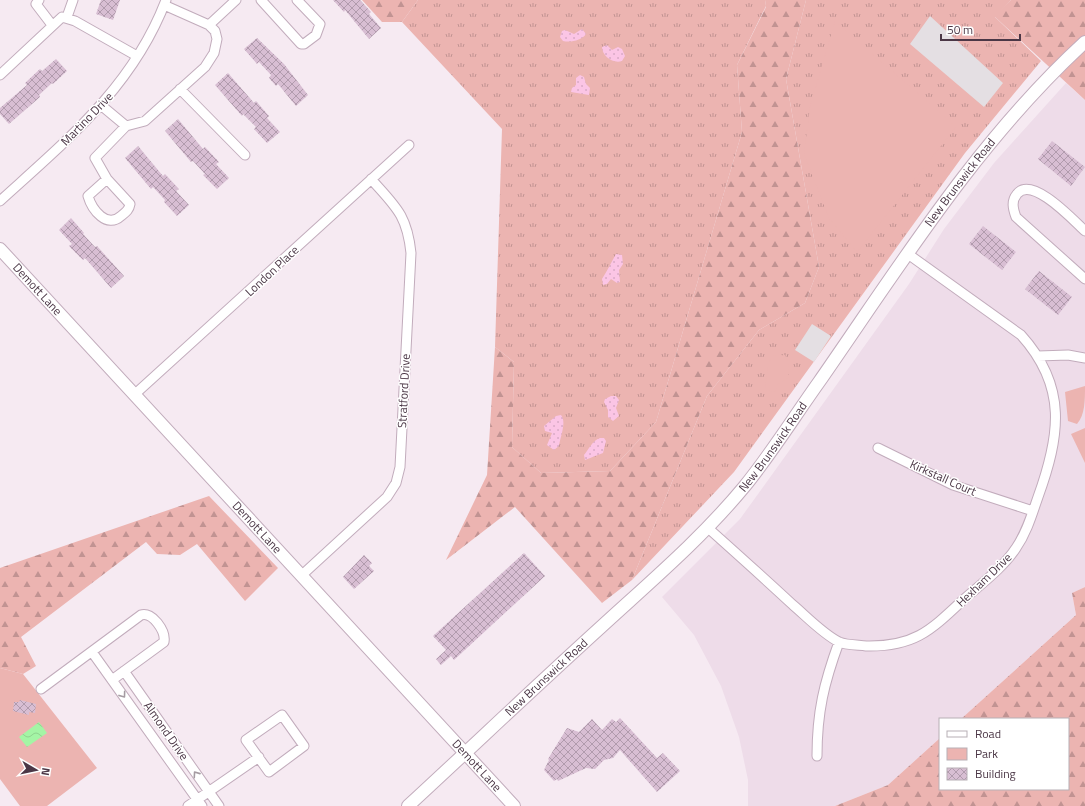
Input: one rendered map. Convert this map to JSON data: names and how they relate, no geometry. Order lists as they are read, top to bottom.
{
  "streets": {
    "street": [
      "Martino Drive",
      "New Brunswick Road",
      "London Place",
      "Demott Lane",
      "Stratford Drive",
      "Kirkstall Court",
      "Hexham Drive",
      "Almond Drive"
    ]
  },
  "crossings": [
    ["New Brunswick Road", "Demott Lane"],
    ["New Brunswick Road", "Hexham Drive"],
    ["London Place", "Demott Lane"],
    ["London Place", "Stratford Drive"],
    ["Demott Lane", "Stratford Drive"],
    ["Kirkstall Court", "Hexham Drive"]
  ],
  "legend": ["Road", "Park", "Building"],
  "scale_bar": "50 m",
  "north": "right"
}
